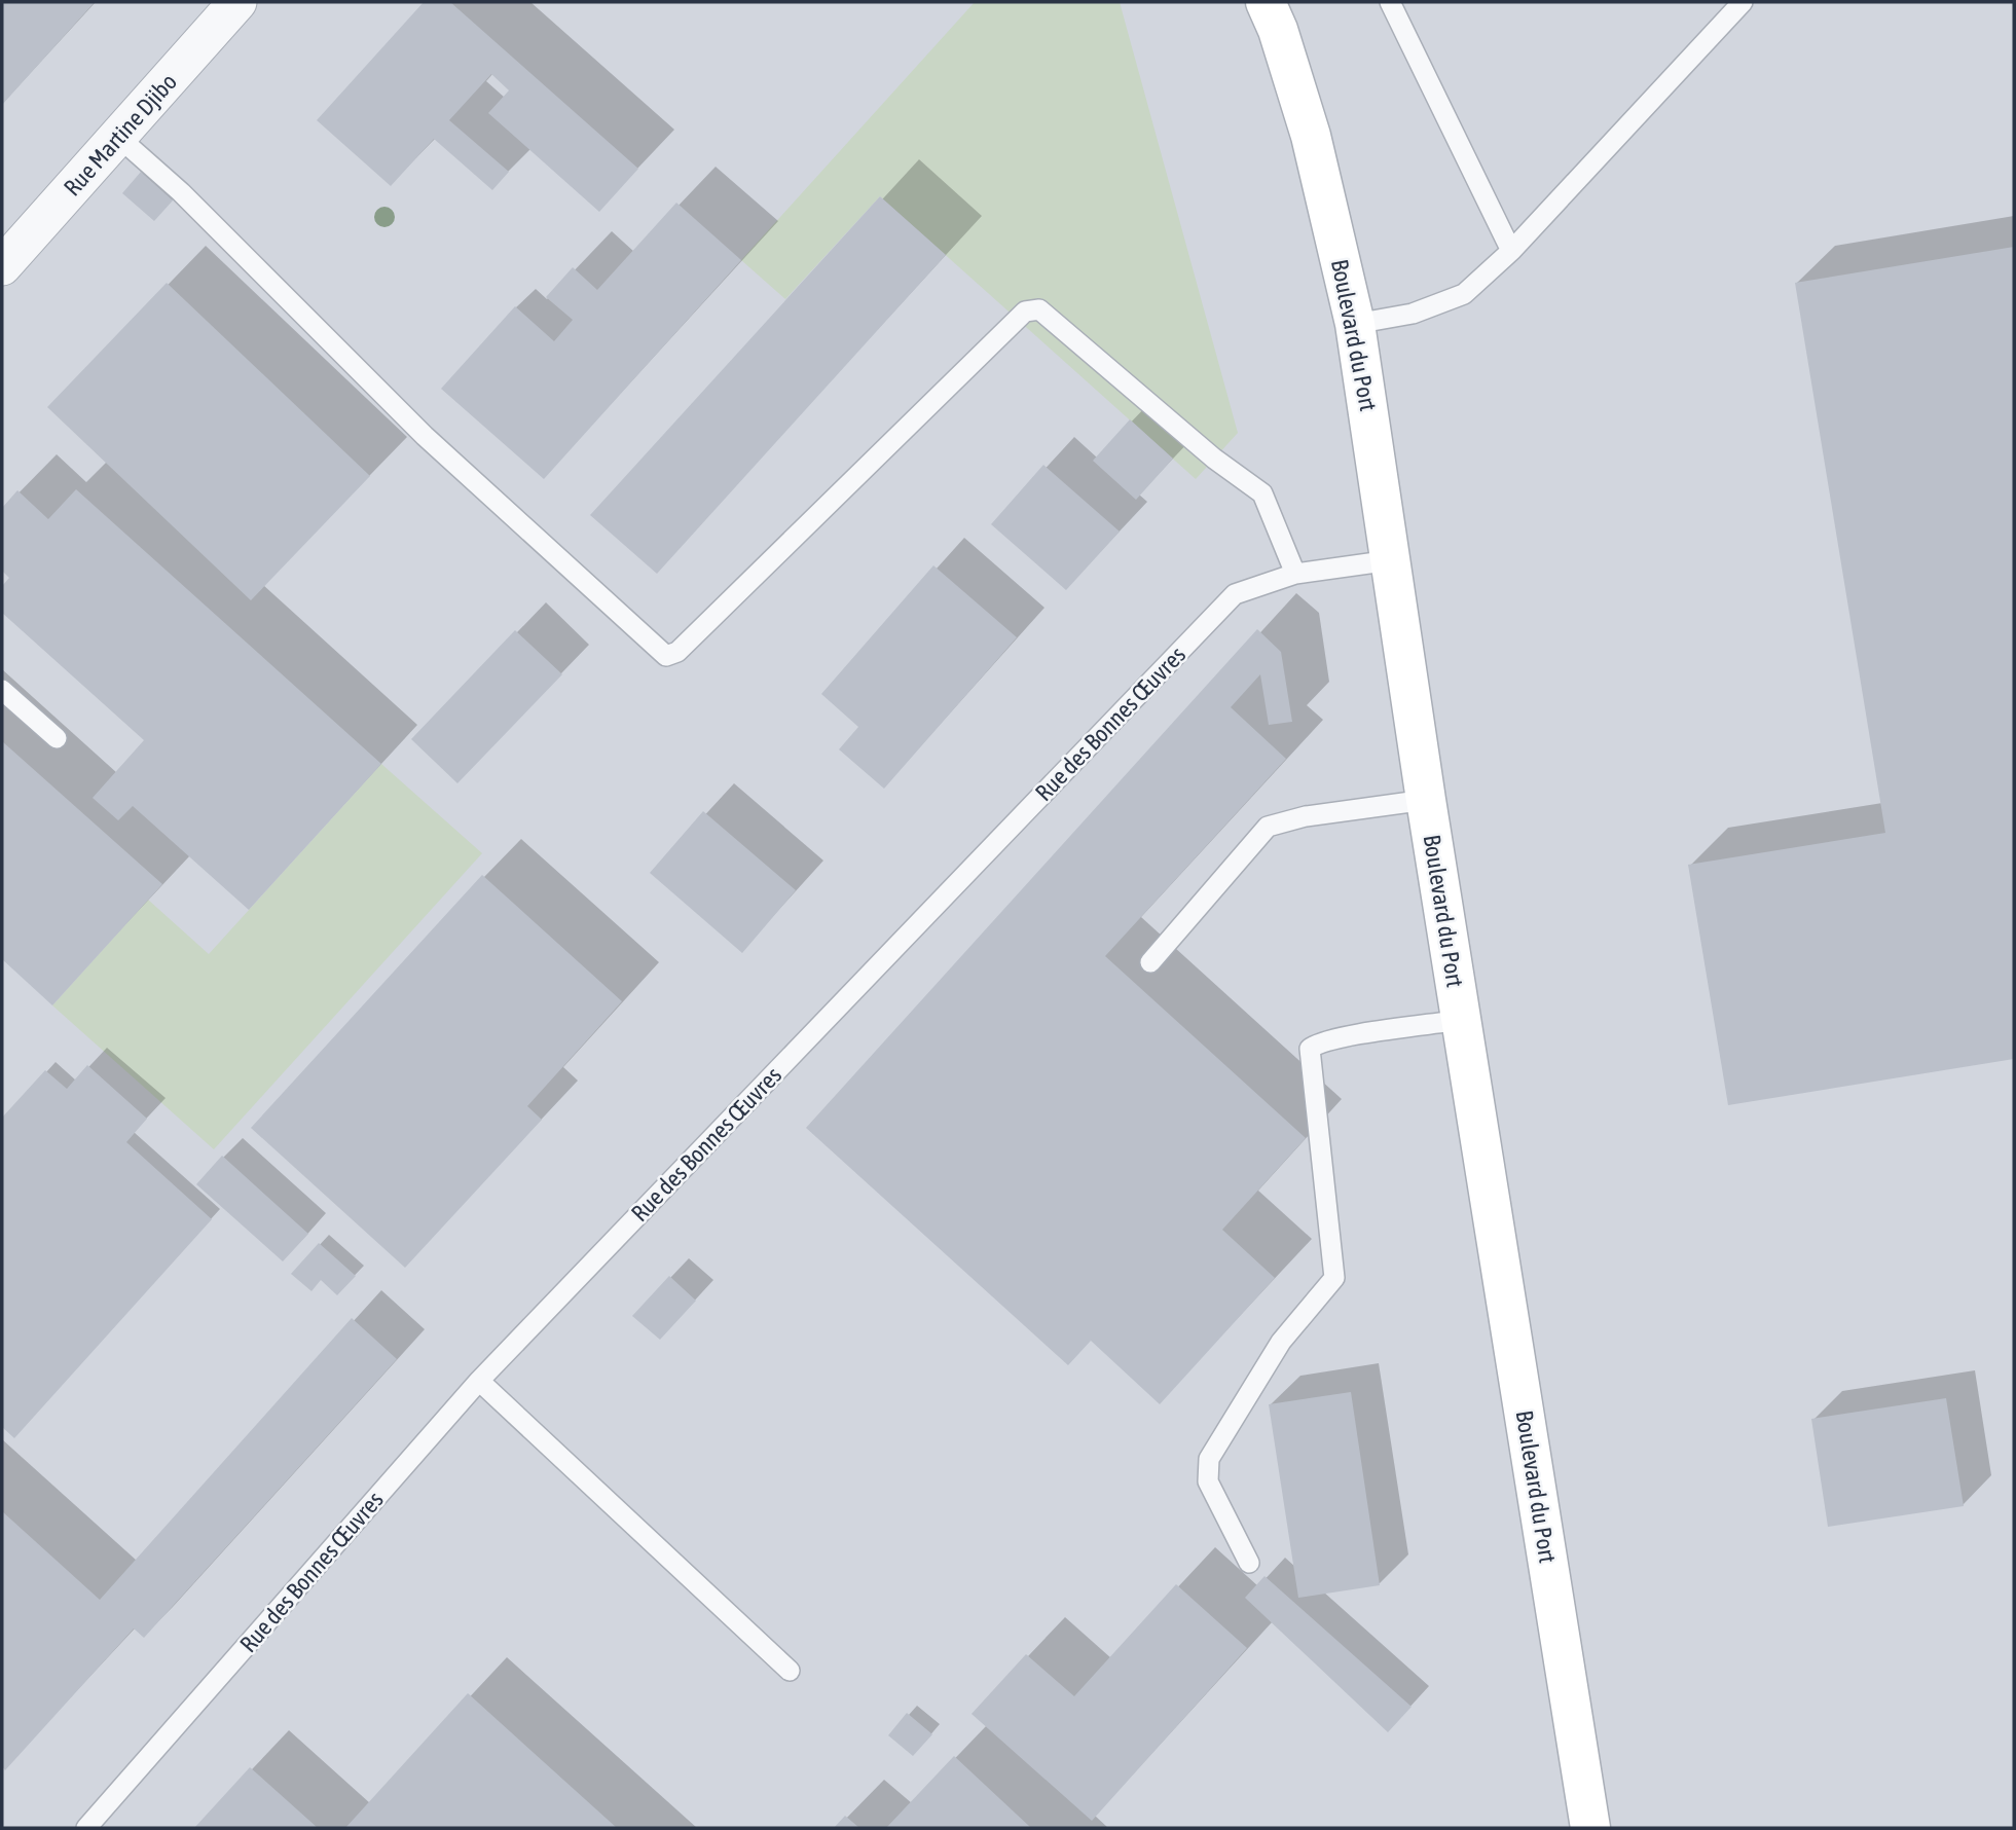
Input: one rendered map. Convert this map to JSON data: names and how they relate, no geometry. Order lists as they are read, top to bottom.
{
  "streets": {
    "main road": ["Boulevard du Port"],
    "street": ["Rue Martine Djibo"],
    "lane": ["Rue des Bonnes Œuvres"]
  },
  "crossings": [
    ["Boulevard du Port", "Rue des Bonnes Œuvres"]
  ]
}
